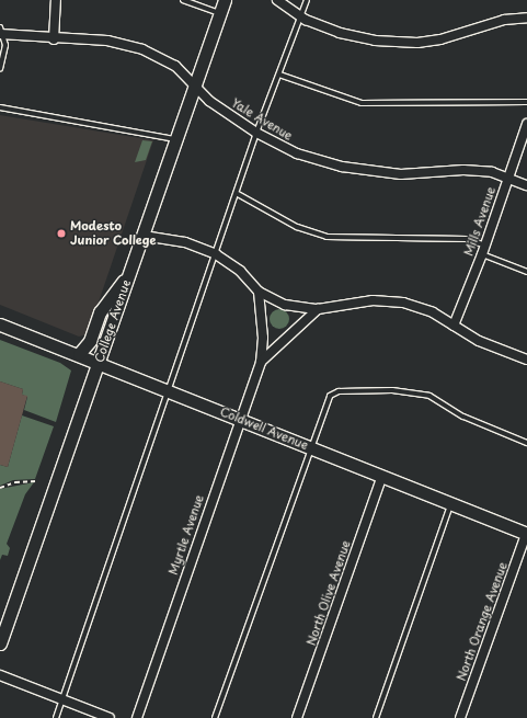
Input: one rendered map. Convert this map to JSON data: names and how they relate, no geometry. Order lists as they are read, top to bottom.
{
  "streets": {
    "street": [
      "Yale Avenue",
      "Mills Avenue",
      "College Avenue",
      "Coldwell Avenue",
      "Myrtle Avenue",
      "North Olive Avenue",
      "North Orange Avenue"
    ]
  },
  "crossings": [
    ["Yale Avenue", "Mills Avenue"],
    ["Yale Avenue", "College Avenue"],
    ["College Avenue", "Coldwell Avenue"],
    ["Coldwell Avenue", "Myrtle Avenue"],
    ["Coldwell Avenue", "North Olive Avenue"],
    ["Coldwell Avenue", "North Orange Avenue"]
  ],
  "places": ["Modesto Junior College"]
}
